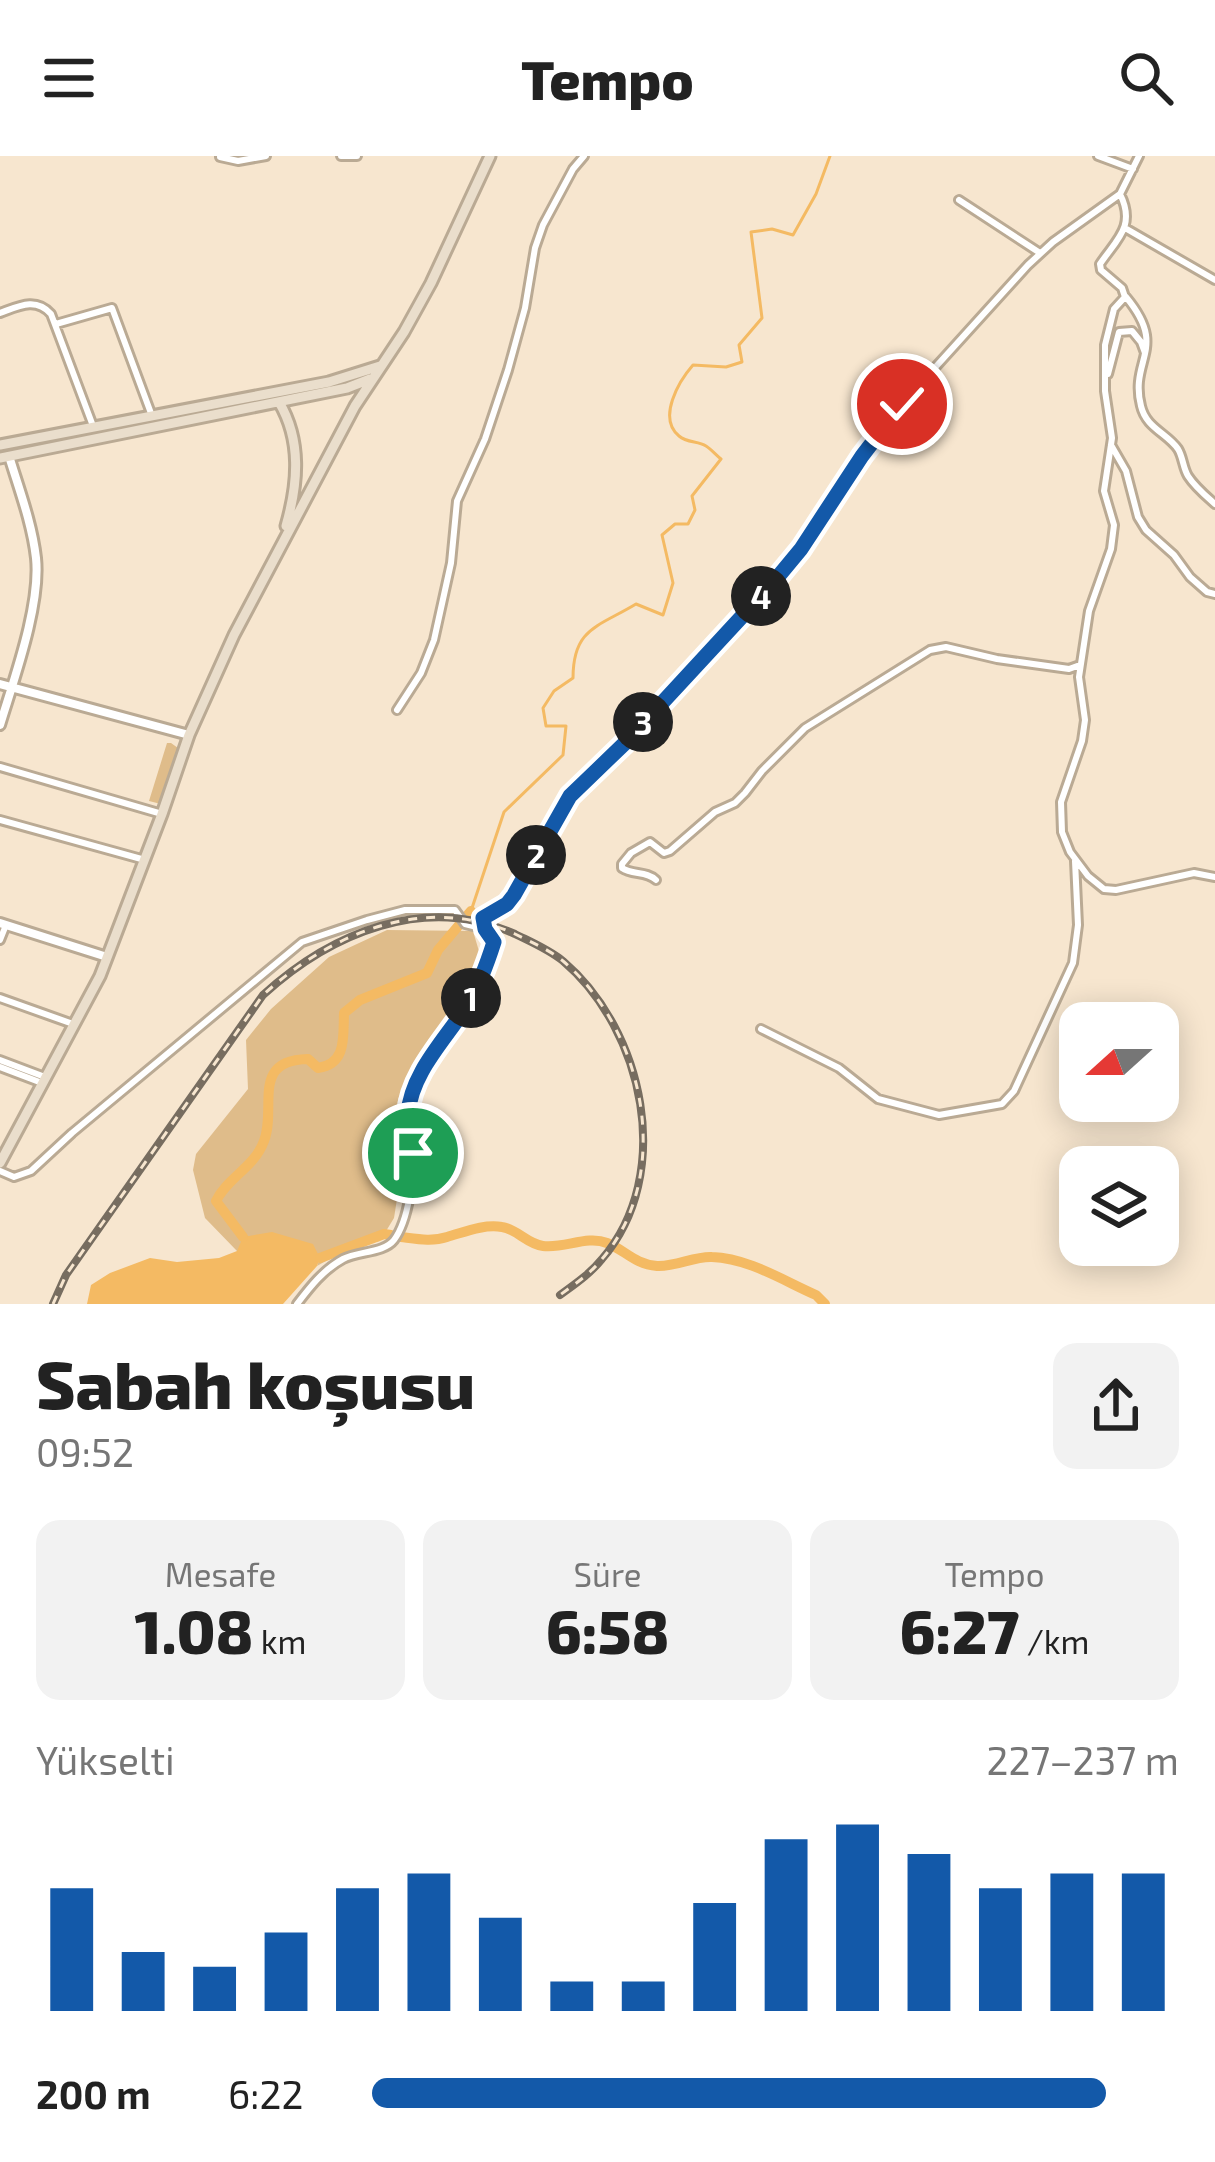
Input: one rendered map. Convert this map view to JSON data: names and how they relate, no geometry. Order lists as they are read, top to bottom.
{
  "north": "left",
  "page": {
    "header": "Tempo",
    "pins": [
      "4",
      "3",
      "2",
      "1"
    ],
    "heading": ["Sabah koşusu", "09:52"],
    "stats": [
      ["Mesafe", "1.08 km"],
      ["Süre", "6:58"],
      ["Tempo", "6:27 /km"]
    ],
    "chart": ["Yükselti", "227–237 m"],
    "list": [
      {
        "name": "200 m",
        "note": "6:22"
      }
    ]
  }
}
